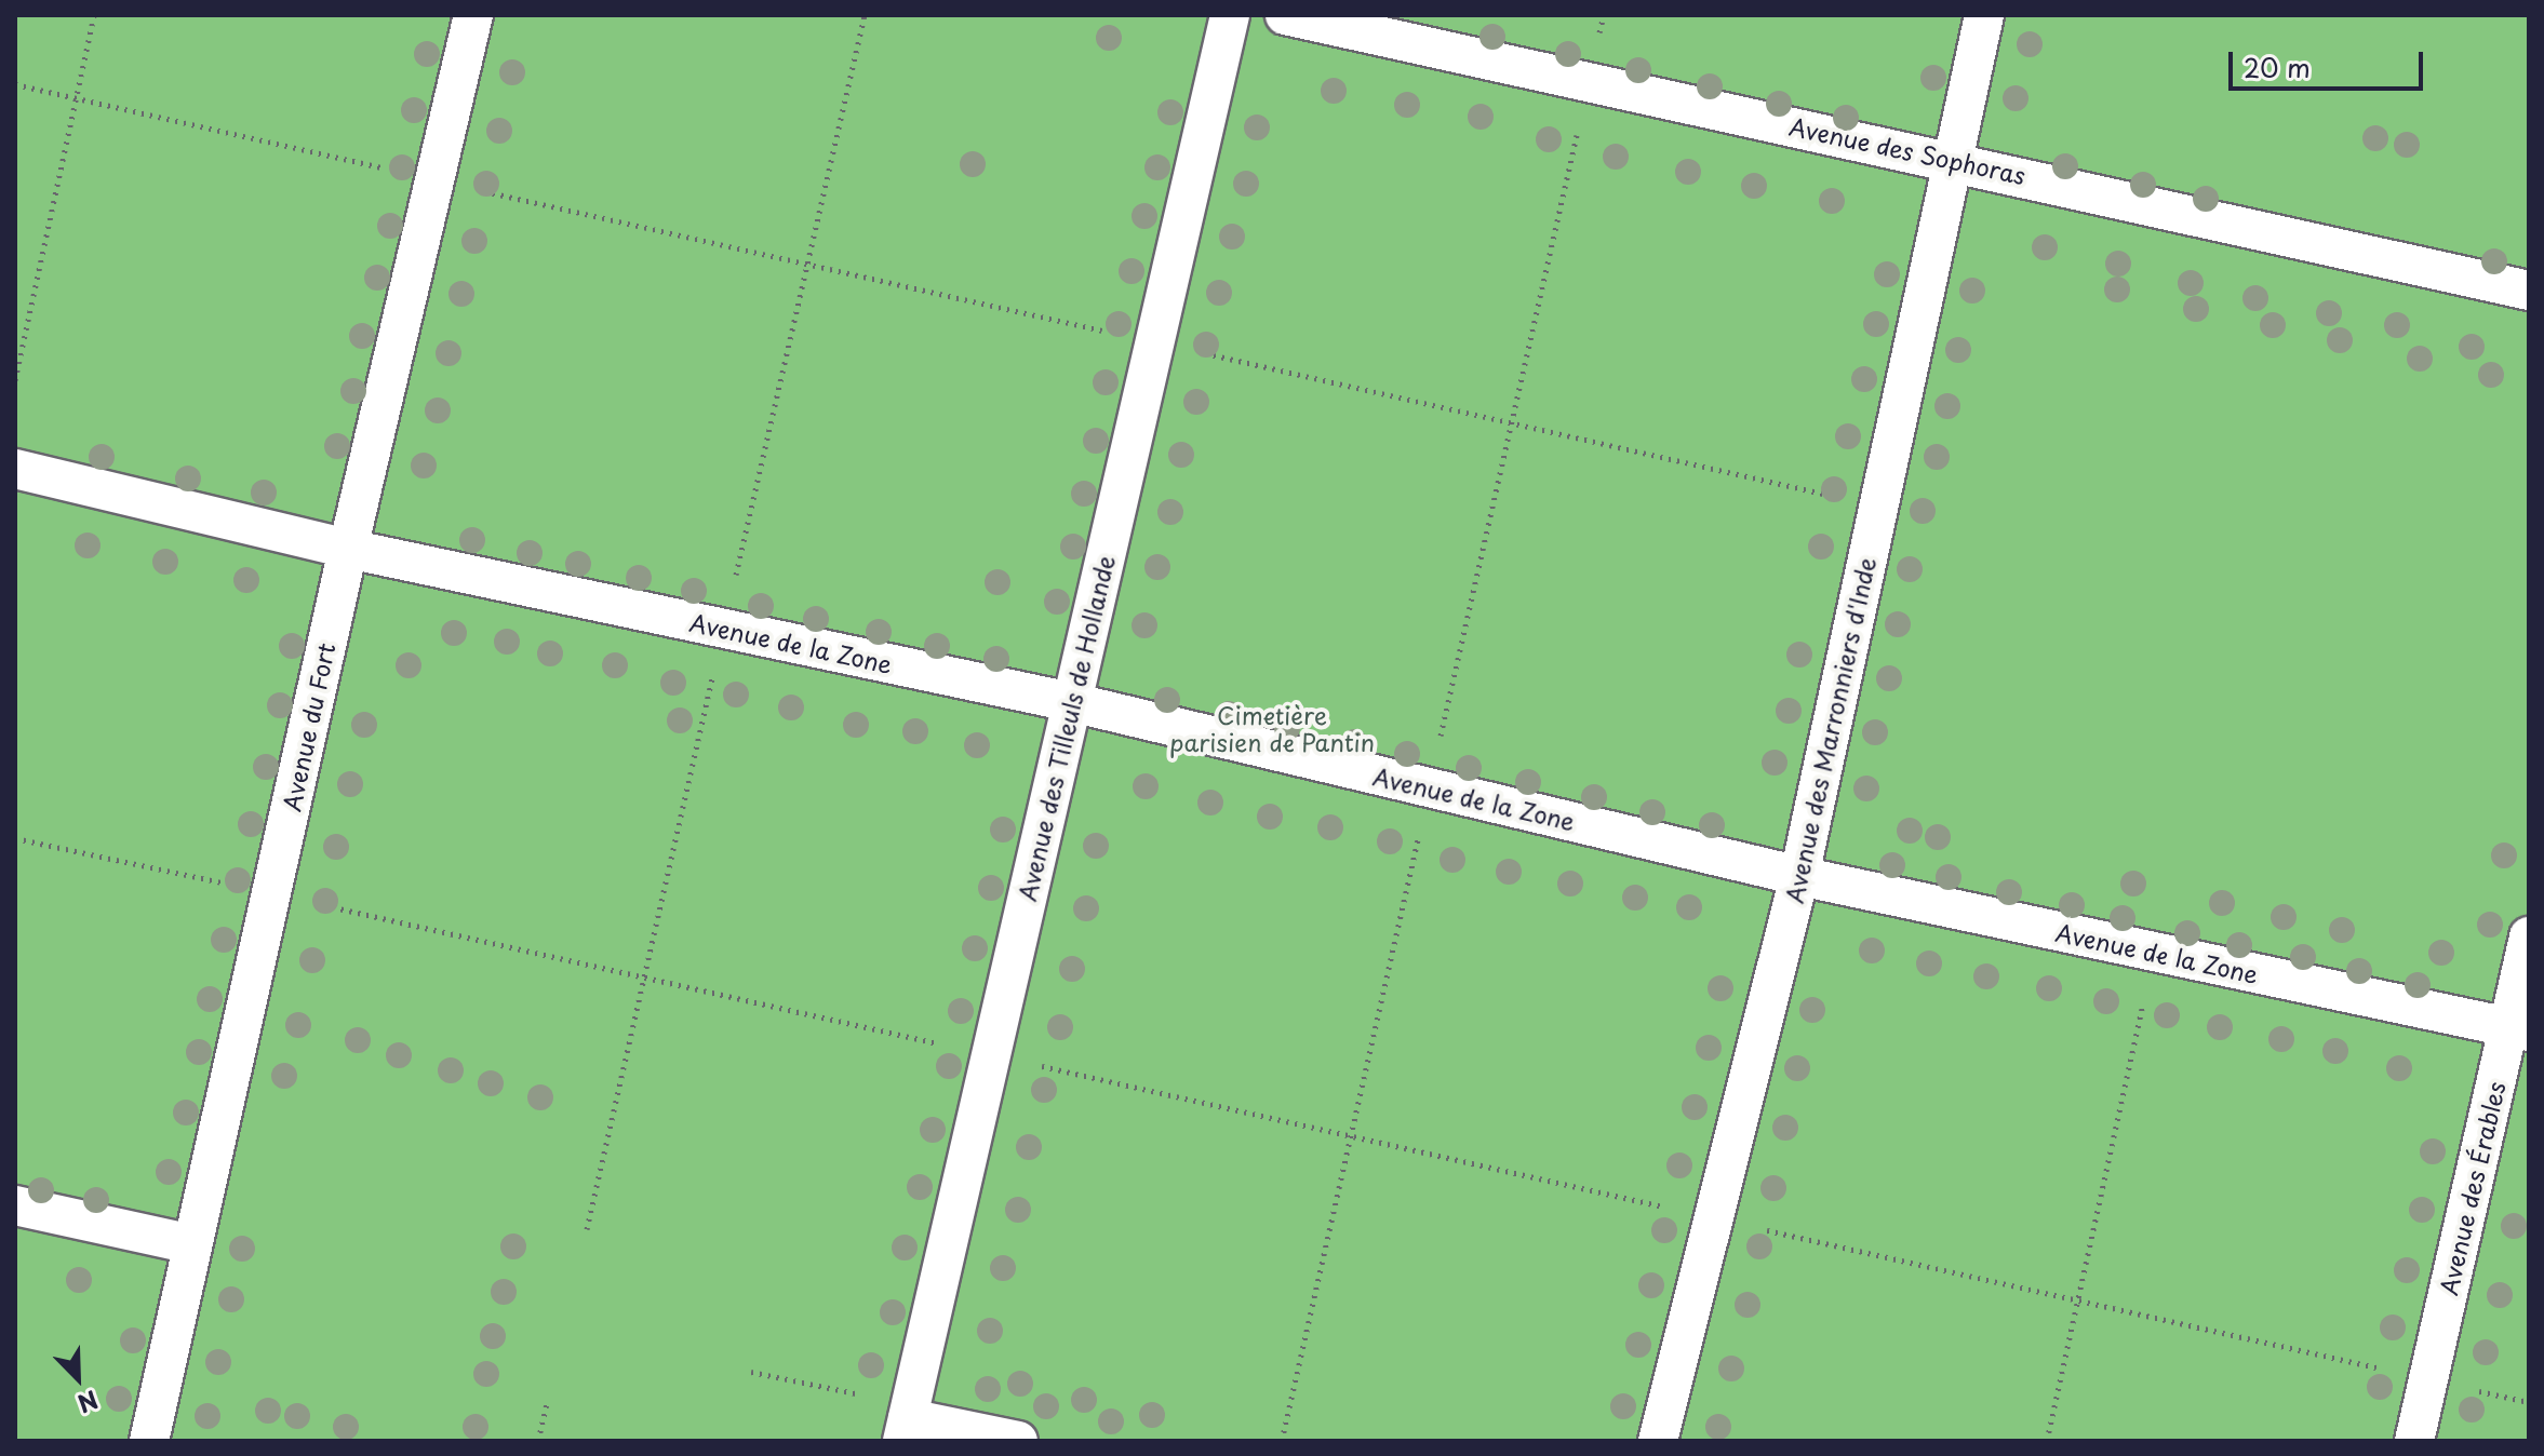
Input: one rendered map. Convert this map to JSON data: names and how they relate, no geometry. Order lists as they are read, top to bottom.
{
  "streets": {
    "lane": [
      "Avenue des Sophoras",
      "Avenue de la Zone",
      "Avenue du Fort",
      "Avenue des Tilleuls de Hollande",
      "Avenue des Marronniers d'Inde",
      "Avenue des Érables"
    ]
  },
  "crossings": [
    ["Avenue des Sophoras", "Avenue des Marronniers d'Inde"],
    ["Avenue de la Zone", "Avenue du Fort"],
    ["Avenue de la Zone", "Avenue des Tilleuls de Hollande"],
    ["Avenue de la Zone", "Avenue des Marronniers d'Inde"],
    ["Avenue de la Zone", "Avenue des Érables"]
  ],
  "parks": ["Cimetière parisien de Pantin"],
  "scale_bar": "20 m",
  "north": "bottom right"
}
